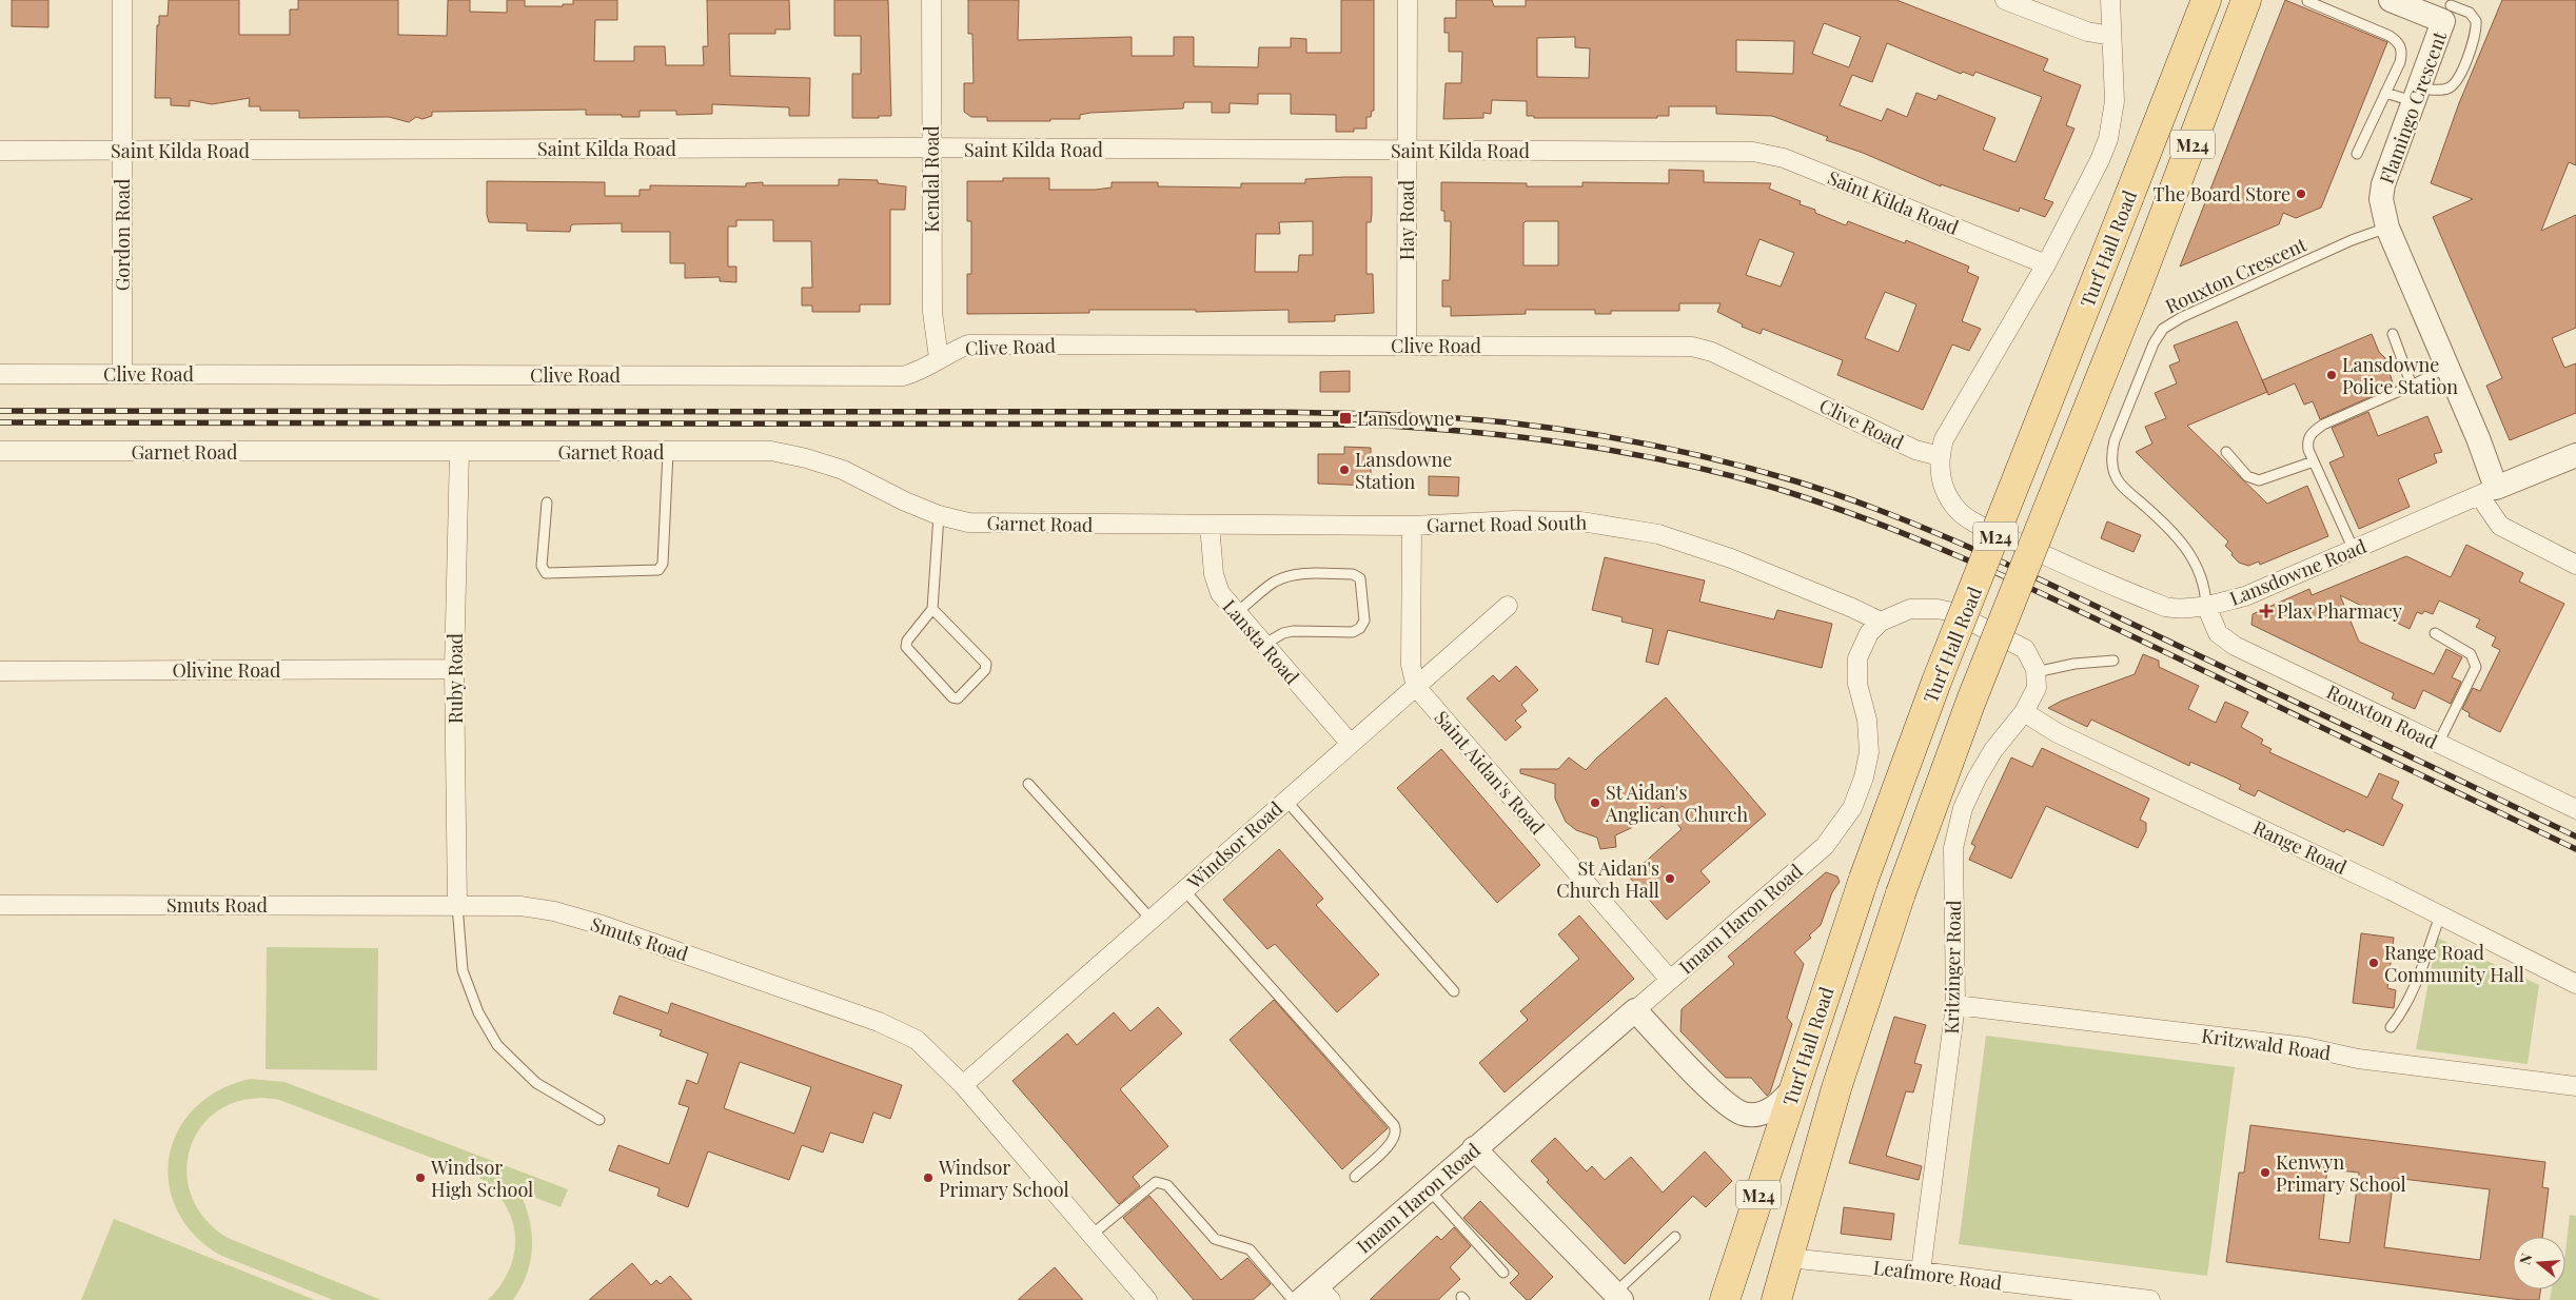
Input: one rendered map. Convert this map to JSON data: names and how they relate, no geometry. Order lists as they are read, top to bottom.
{
  "streets": {
    "main road": ["M24", "Turf Hall Road"],
    "street": [
      "Flamingo Crescent",
      "Saint Kilda Road",
      "Kendal Road",
      "Hay Road",
      "Gordon Road",
      "Clive Road",
      "Garnet Road",
      "Garnet Road South",
      "Lansdowne Road",
      "Lansta Road",
      "Olivine Road",
      "Ruby Road",
      "Rouxton Road",
      "Saint Aidan's Road",
      "Windsor Road",
      "Range Road",
      "Smuts Road",
      "Imam Haron Road",
      "Kritzinger Road",
      "Kritzwald Road",
      "Leafmore Road"
    ],
    "lane": ["Rouxton Crescent"]
  },
  "crossings": [
    ["Flamingo Crescent", "Rouxton Crescent"],
    ["Flamingo Crescent", "Lansdowne Road"],
    ["M24", "Turf Hall Road"],
    ["M24", "Leafmore Road"],
    ["Saint Kilda Road", "Kendal Road"],
    ["Saint Kilda Road", "Hay Road"],
    ["Saint Kilda Road", "Gordon Road"],
    ["Kendal Road", "Clive Road"],
    ["Hay Road", "Clive Road"],
    ["Gordon Road", "Clive Road"],
    ["Turf Hall Road", "Leafmore Road"],
    ["Rouxton Crescent", "Lansdowne Road"],
    ["Rouxton Crescent", "Rouxton Road"],
    ["Clive Road", "Lansdowne Road"],
    ["Garnet Road", "Garnet Road South"],
    ["Garnet Road", "Lansta Road"],
    ["Garnet Road", "Ruby Road"],
    ["Garnet Road South", "Lansta Road"],
    ["Garnet Road South", "Saint Aidan's Road"],
    ["Garnet Road South", "Imam Haron Road"],
    ["Lansdowne Road", "Rouxton Road"],
    ["Lansta Road", "Windsor Road"],
    ["Olivine Road", "Ruby Road"],
    ["Ruby Road", "Smuts Road"],
    ["Saint Aidan's Road", "Windsor Road"],
    ["Saint Aidan's Road", "Imam Haron Road"],
    ["Windsor Road", "Smuts Road"],
    ["Range Road", "Kritzinger Road"],
    ["Kritzinger Road", "Kritzwald Road"],
    ["Kritzinger Road", "Leafmore Road"]
  ],
  "places": {
    "other": [
      "The Board Store",
      "Lansdowne Police Station",
      "Lansdowne Station",
      "St Aidan's Anglican Church",
      "St Aidan's Church Hall",
      "Range Road Community Hall",
      "Kenwyn Primary School",
      "Windsor High School",
      "Windsor Primary School"
    ],
    "transit": ["Lansdowne"],
    "health": ["Plax Pharmacy"]
  },
  "north": "left"
}
